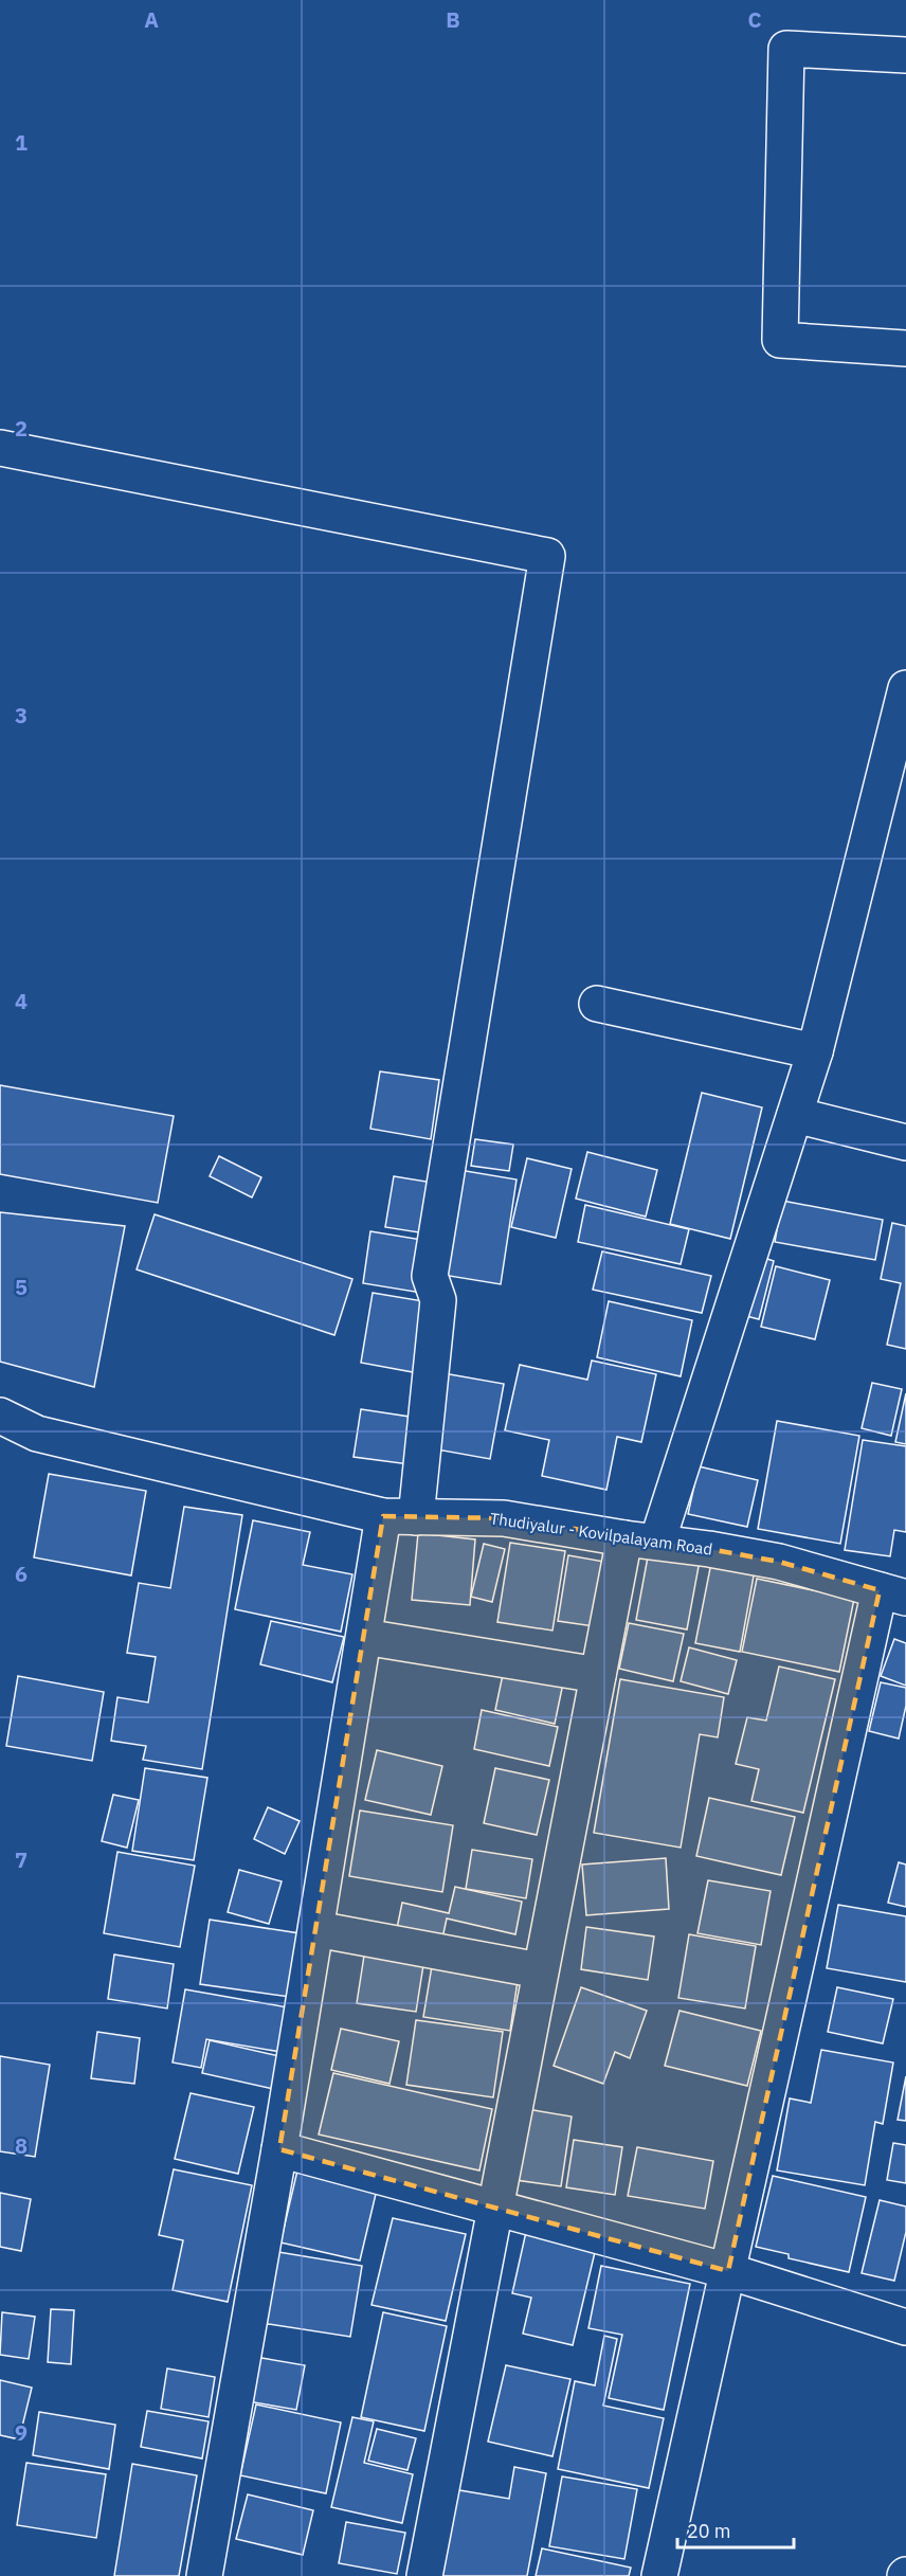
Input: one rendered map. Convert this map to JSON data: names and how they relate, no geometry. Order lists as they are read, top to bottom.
{
  "streets": {
    "street": ["Thudiyalur - Kovilpalayam Road"]
  },
  "scale_bar": "20 m",
  "grid": {
    "columns": ["A", "B", "C"],
    "rows": [
      "1",
      "2",
      "3",
      "4",
      "5",
      "6",
      "7",
      "8",
      "9"
    ]
  }
}
